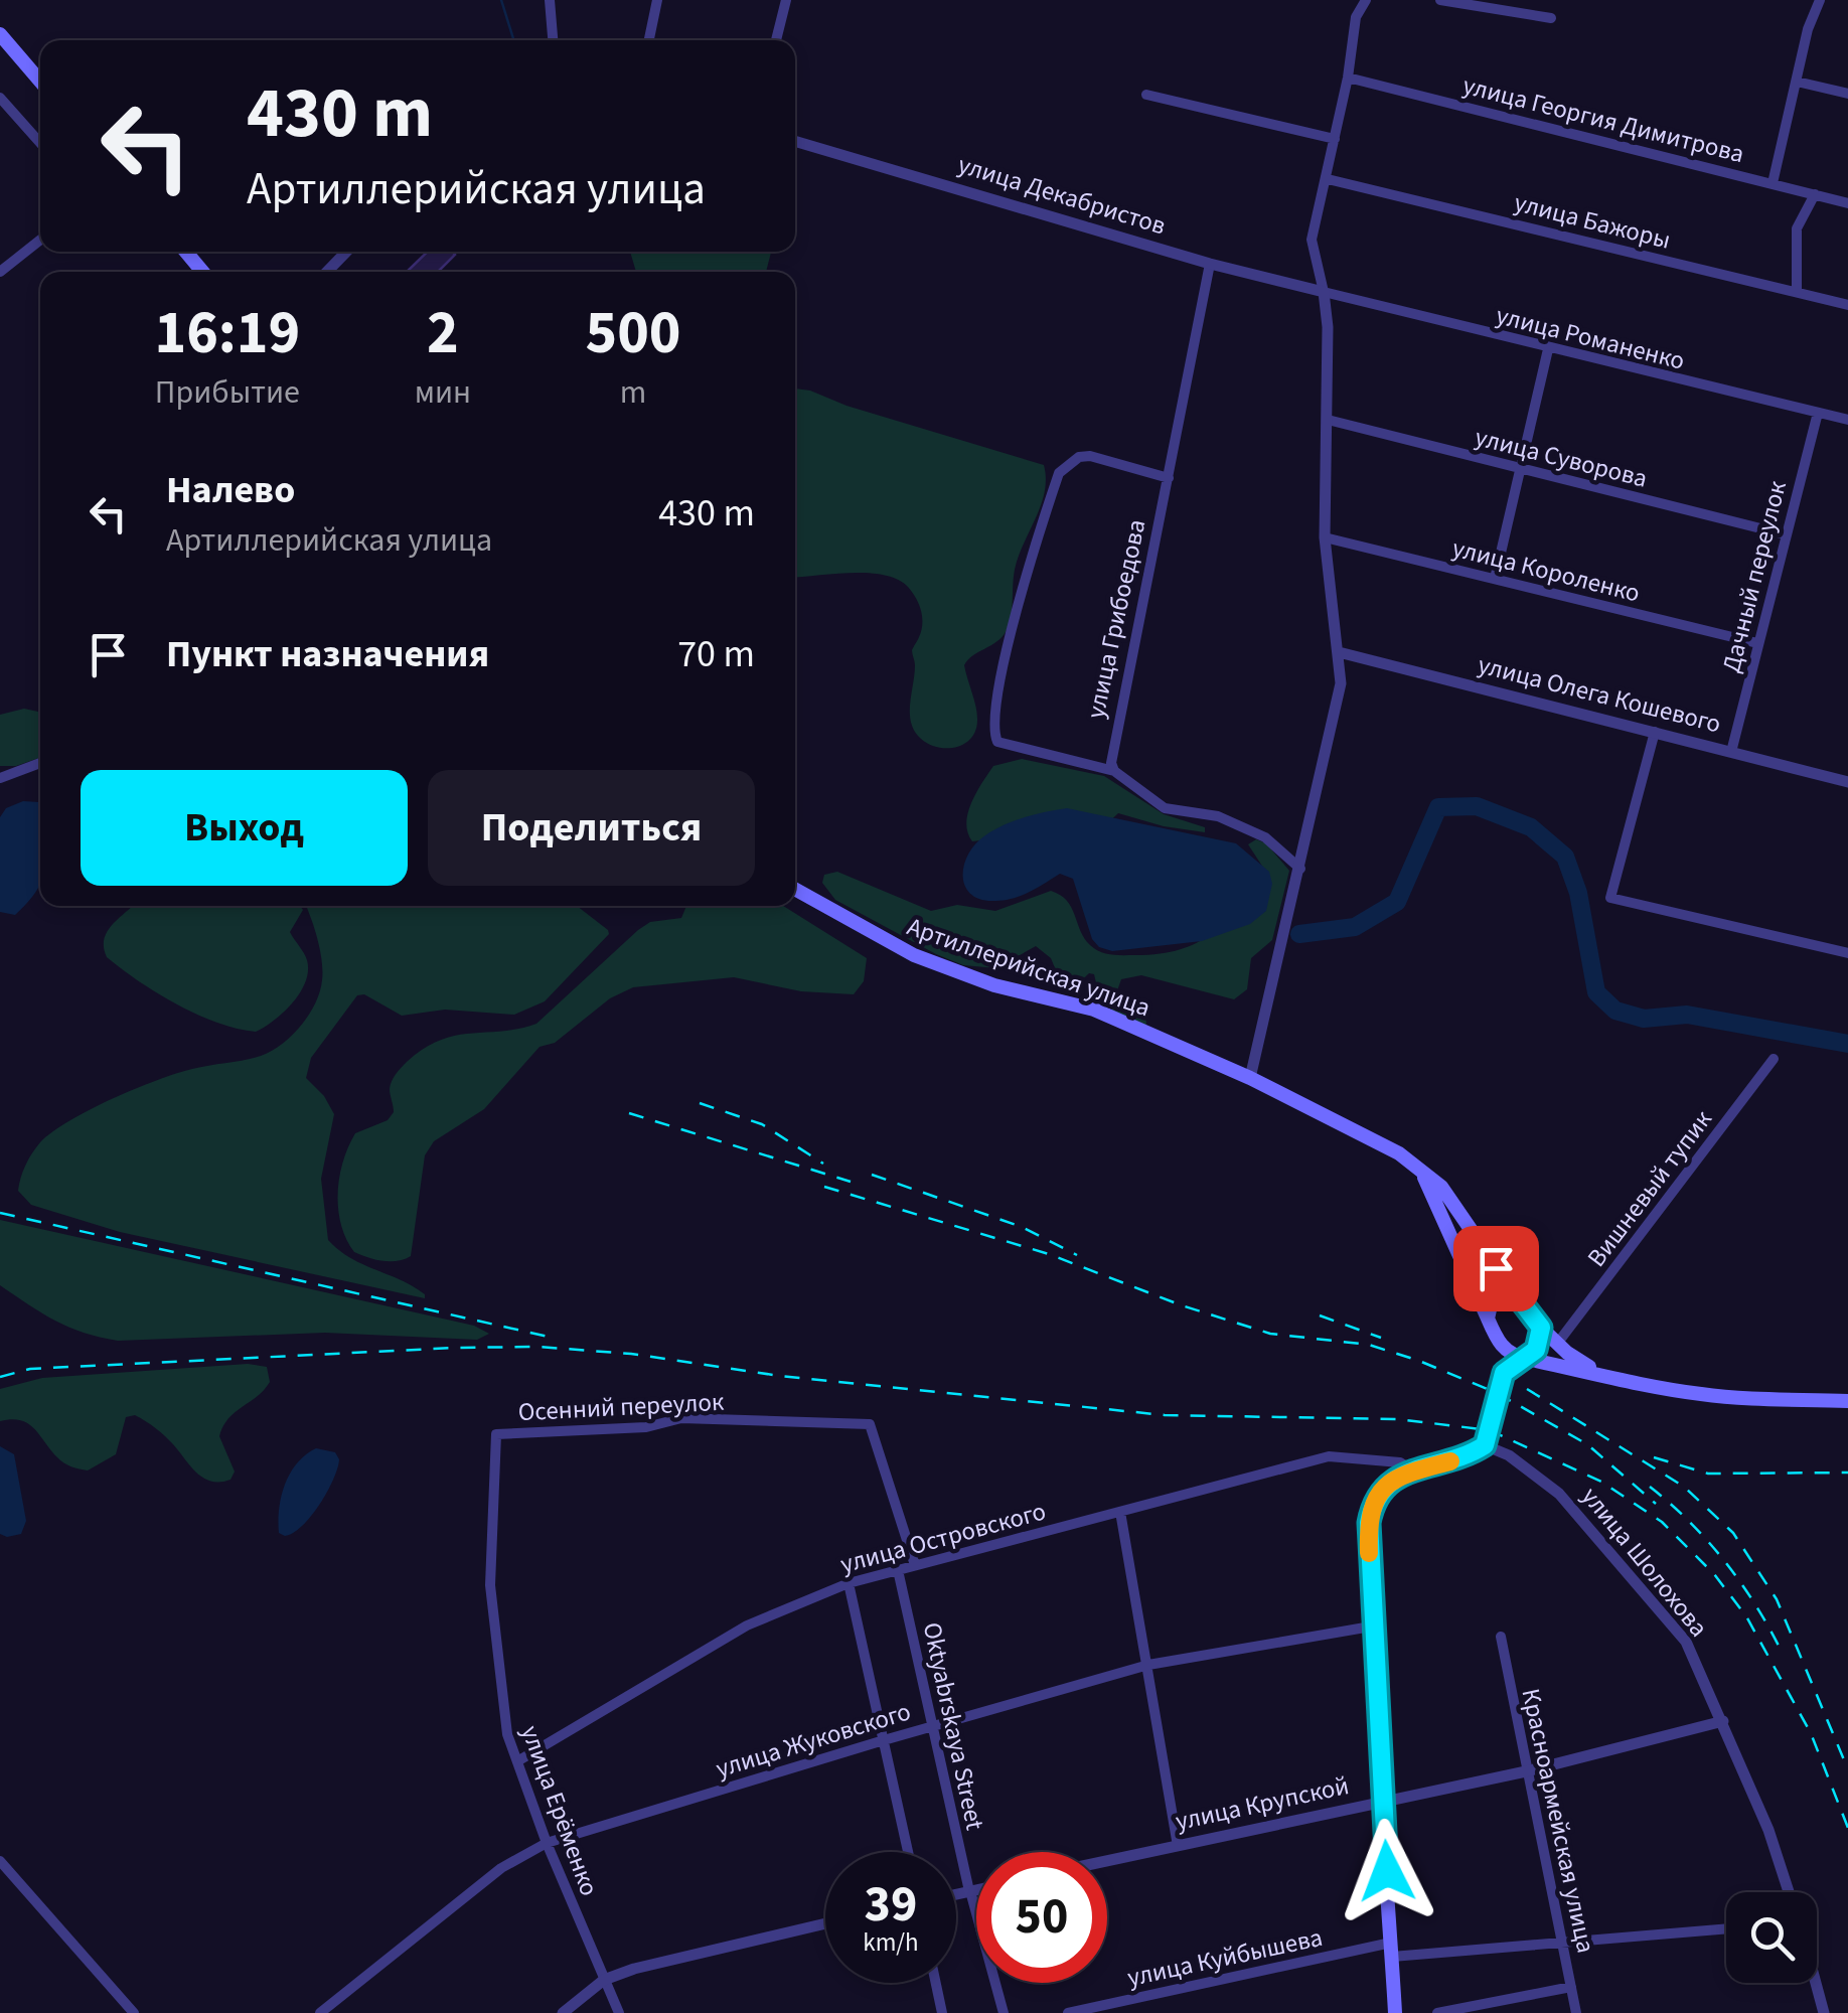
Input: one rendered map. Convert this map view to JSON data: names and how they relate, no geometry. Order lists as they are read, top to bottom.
{
  "streets": {
    "main road": ["Артиллерийская улица"],
    "street": [
      "улица Георгия Димитрова",
      "улица Декабристов",
      "улица Бажоры",
      "улица Романенко",
      "улица Суворова",
      "улица Короленко",
      "Дачный переулок",
      "улица Грибоедова",
      "улица Олега Кошевого",
      "Вишневый тупик",
      "Осенний переулок",
      "улица Островского",
      "улица Шолохова",
      "Oktyabrskaya Street",
      "улица Жуковского",
      "улица Крупской",
      "улица Ерёменко",
      "Красноармейская улица",
      "улица Куйбышева"
    ]
  },
  "crossings": [
    ["улица Декабристов", "улица Романенко"],
    ["улица Декабристов", "улица Грибоедова"],
    ["улица Романенко", "Дачный переулок"],
    ["улица Суворова", "Дачный переулок"],
    ["улица Короленко", "Дачный переулок"],
    ["Дачный переулок", "улица Олега Кошевого"],
    ["Артиллерийская улица", "Вишневый тупик"],
    ["Осенний переулок", "улица Островского"],
    ["Осенний переулок", "улица Ерёменко"],
    ["улица Островского", "Oktyabrskaya Street"],
    ["улица Островского", "улица Ерёменко"],
    ["улица Шолохова", "улица Крупской"],
    ["Oktyabrskaya Street", "улица Жуковского"],
    ["улица Жуковского", "улица Ерёменко"],
    ["улица Крупской", "Красноармейская улица"],
    ["Красноармейская улица", "улица Куйбышева"]
  ],
  "page": {
    "turn": ["430 m", "Артиллерийская улица"],
    "eta": [
      "16:19",
      "Прибытие",
      "2",
      "мин",
      "500",
      "m"
    ],
    "list": [
      {
        "name": "Налево",
        "note": "Артиллерийская улица",
        "value": "430 m"
      },
      {
        "name": "Пункт назначения",
        "value": "70 m"
      }
    ],
    "buttons": ["Выход", "Поделиться"],
    "speed": "39 km/h",
    "limit": "50"
  }
}
